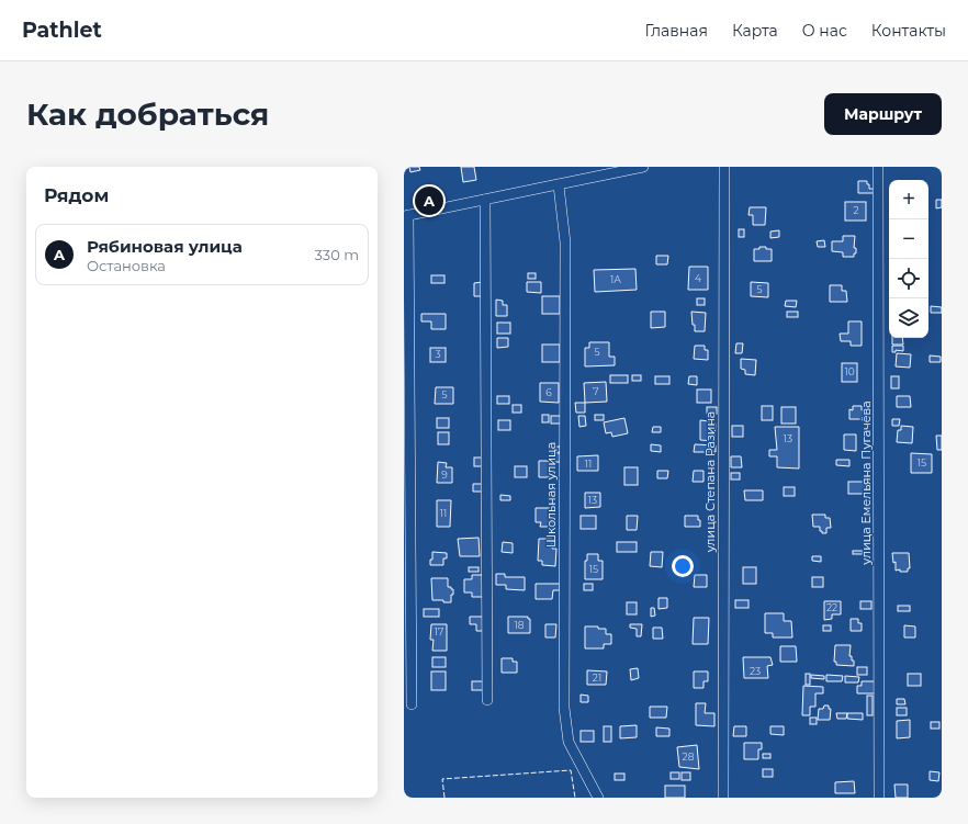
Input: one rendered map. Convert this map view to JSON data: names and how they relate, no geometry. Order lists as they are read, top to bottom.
{
  "streets": {
    "street": ["улица Степана Разина", "улица Емельяна Пугачёва", "Школьная улица"]
  },
  "house_numbers": [
    "2",
    "4",
    "1А",
    "5",
    "5",
    "3",
    "10",
    "7",
    "6",
    "5",
    "13",
    "15",
    "11",
    "9",
    "13",
    "11",
    "15",
    "22",
    "18",
    "17",
    "23",
    "21",
    "28"
  ],
  "page": {
    "header": "Pathlet",
    "nav": [
      "Главная",
      "Карта",
      "О нас",
      "Контакты"
    ],
    "buttons": "Маршрут",
    "title": "Как добраться",
    "heading": "Рядом",
    "map_buttons": ["+", "−"],
    "pins": "A",
    "list": [
      {
        "mark": "A",
        "name": "Рябиновая улица",
        "note": "Остановка",
        "value": "330 m"
      }
    ]
  }
}
